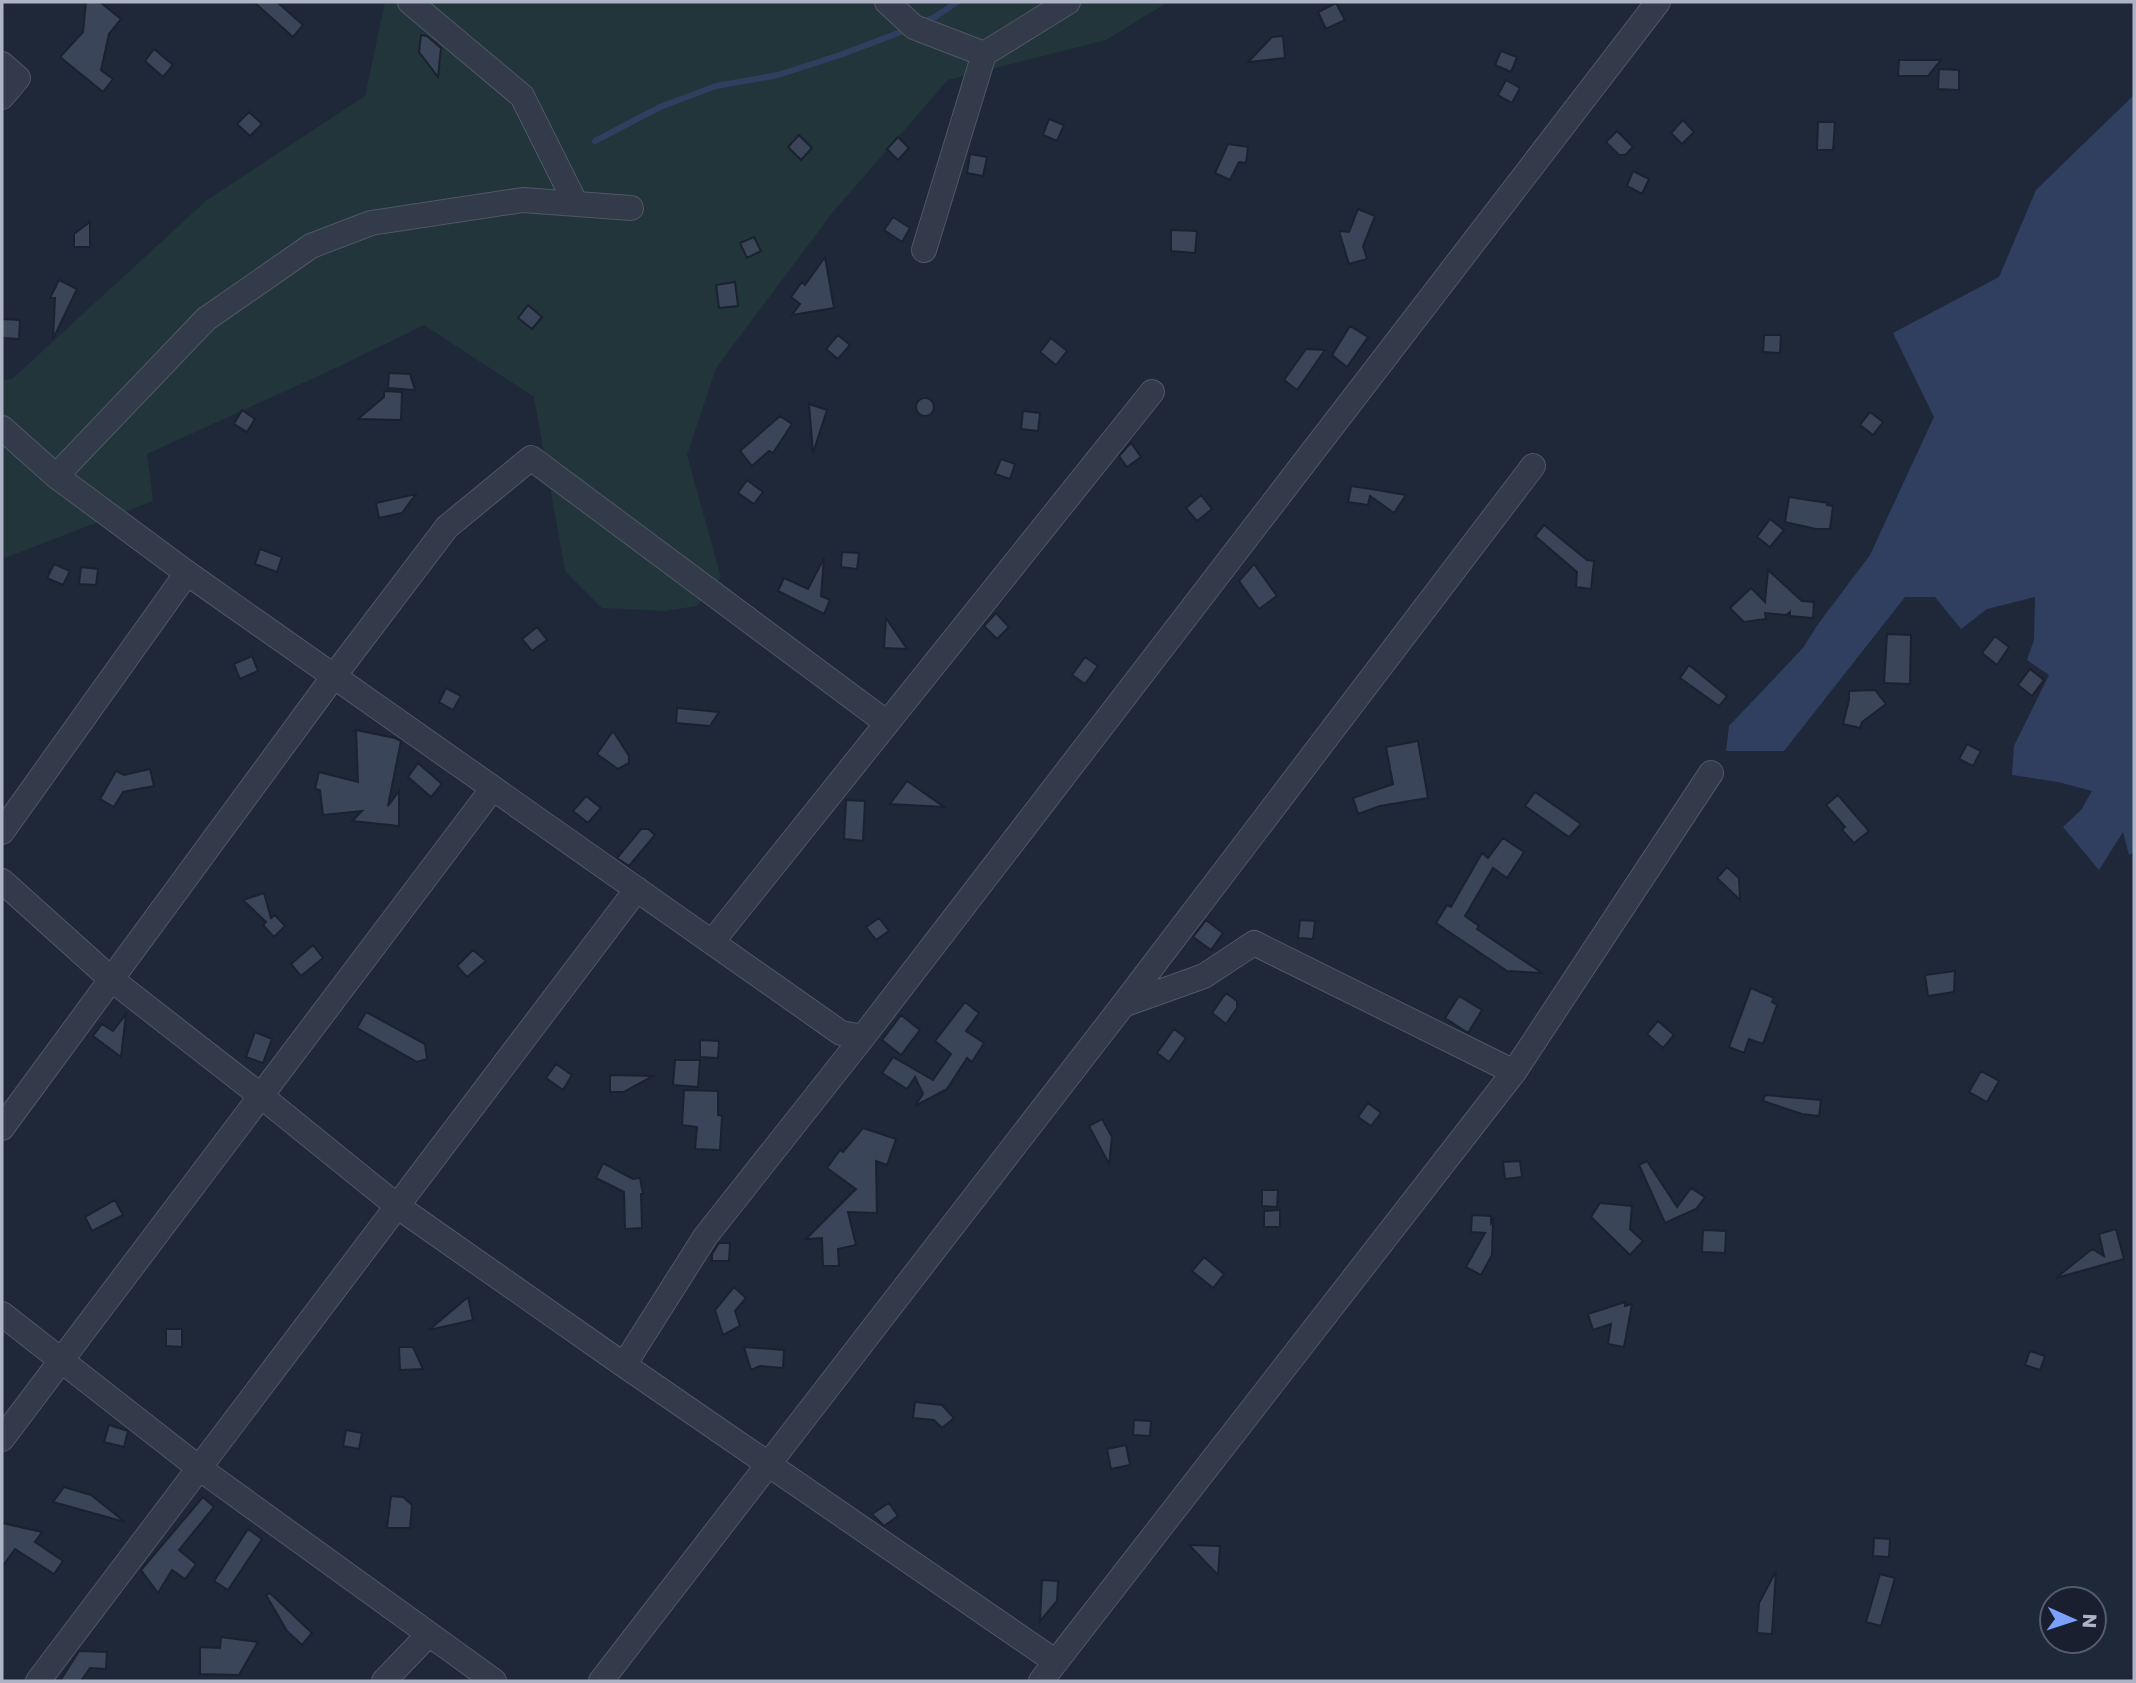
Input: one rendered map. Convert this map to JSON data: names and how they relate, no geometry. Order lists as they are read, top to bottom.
{
  "north": "right"
}
